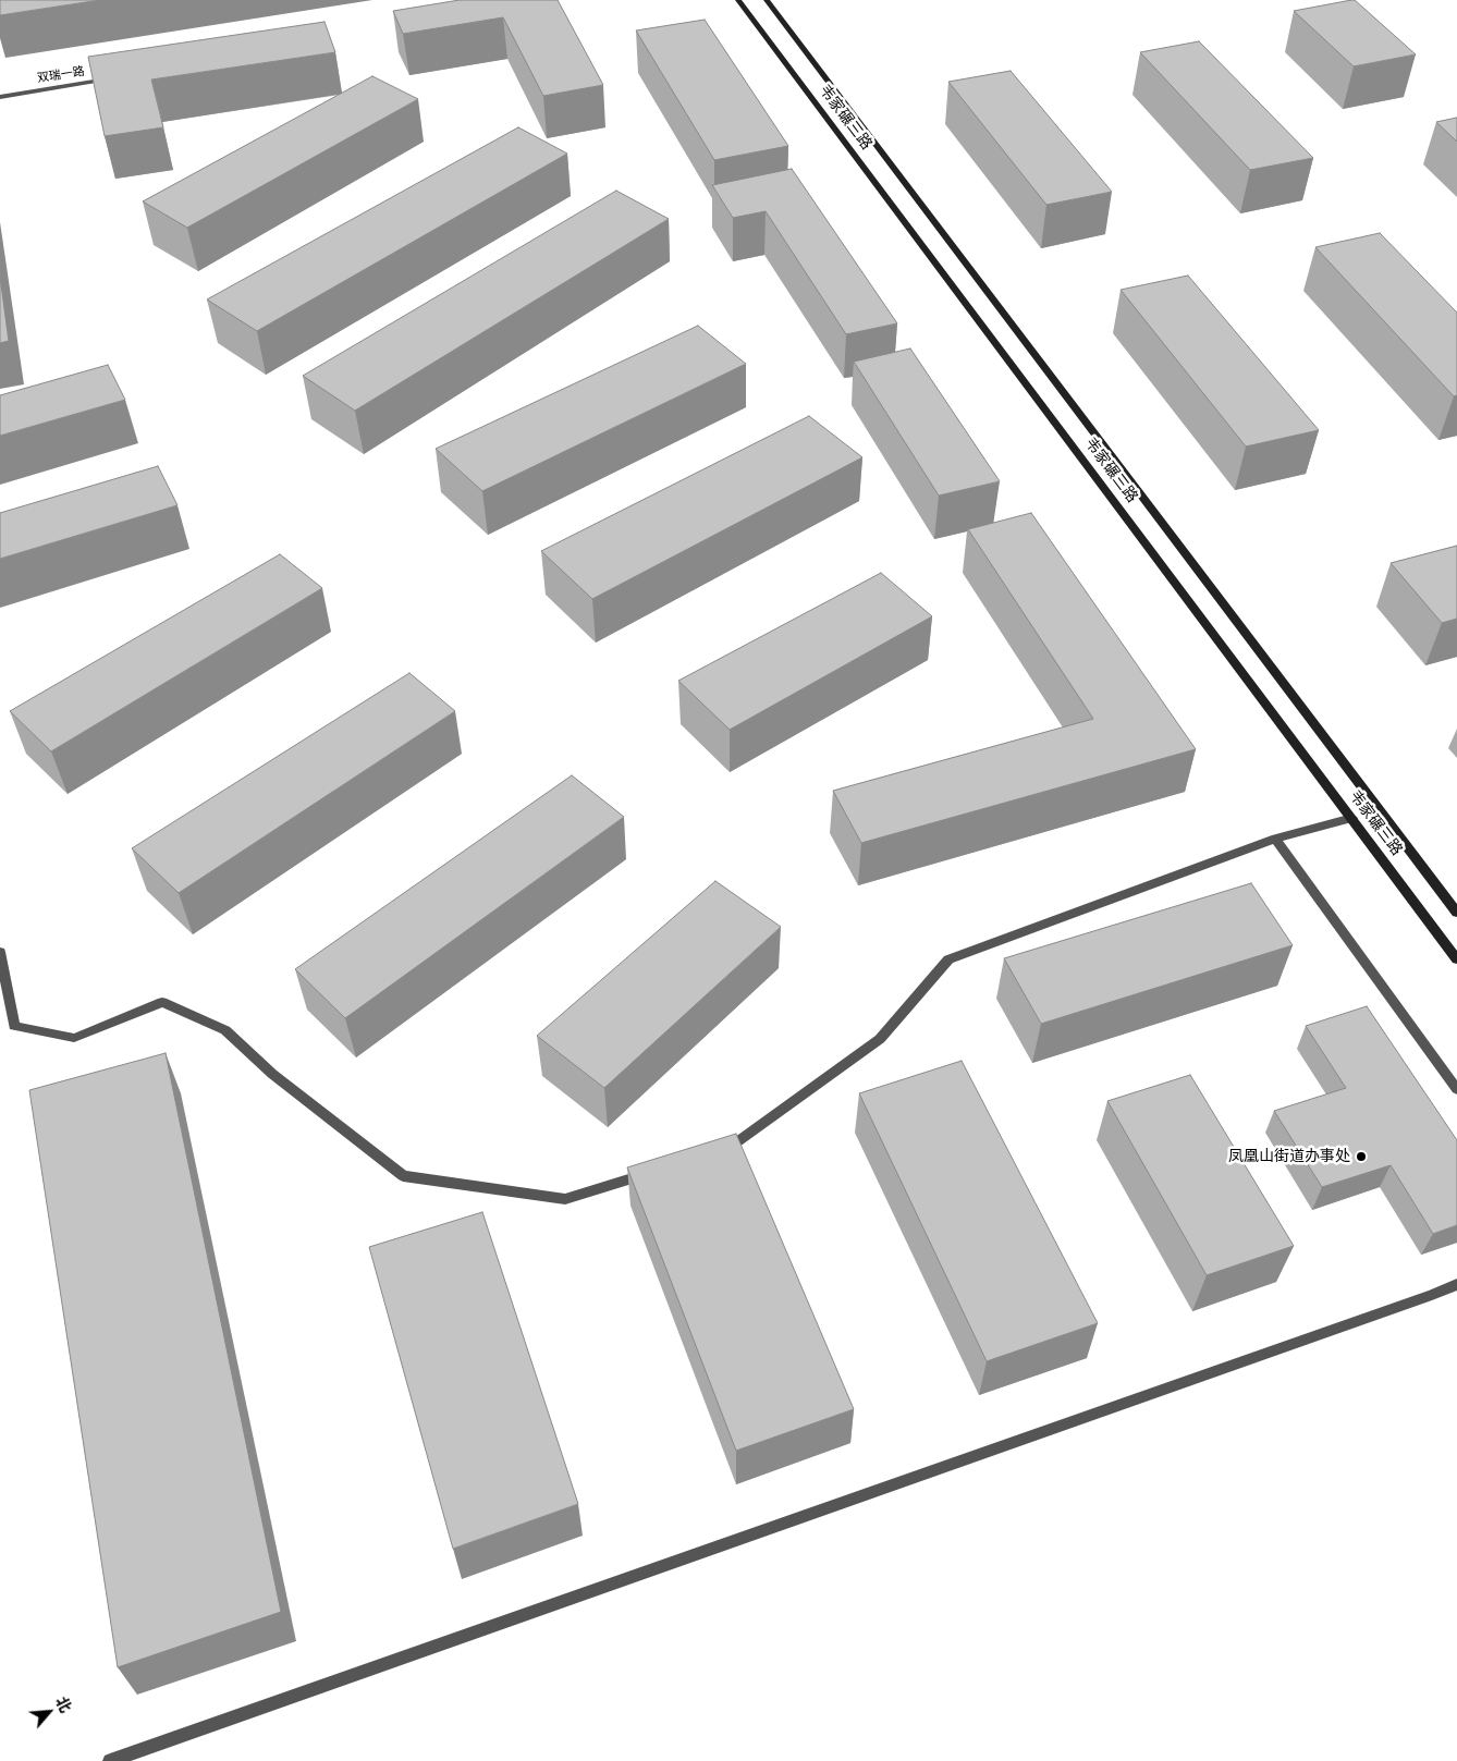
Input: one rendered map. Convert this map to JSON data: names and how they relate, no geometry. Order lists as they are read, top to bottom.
{
  "streets": {
    "main road": ["韦家碾三路"],
    "street": ["双瑞一路"]
  },
  "places": ["凤凰山街道办事处"],
  "north": "top right"
}
